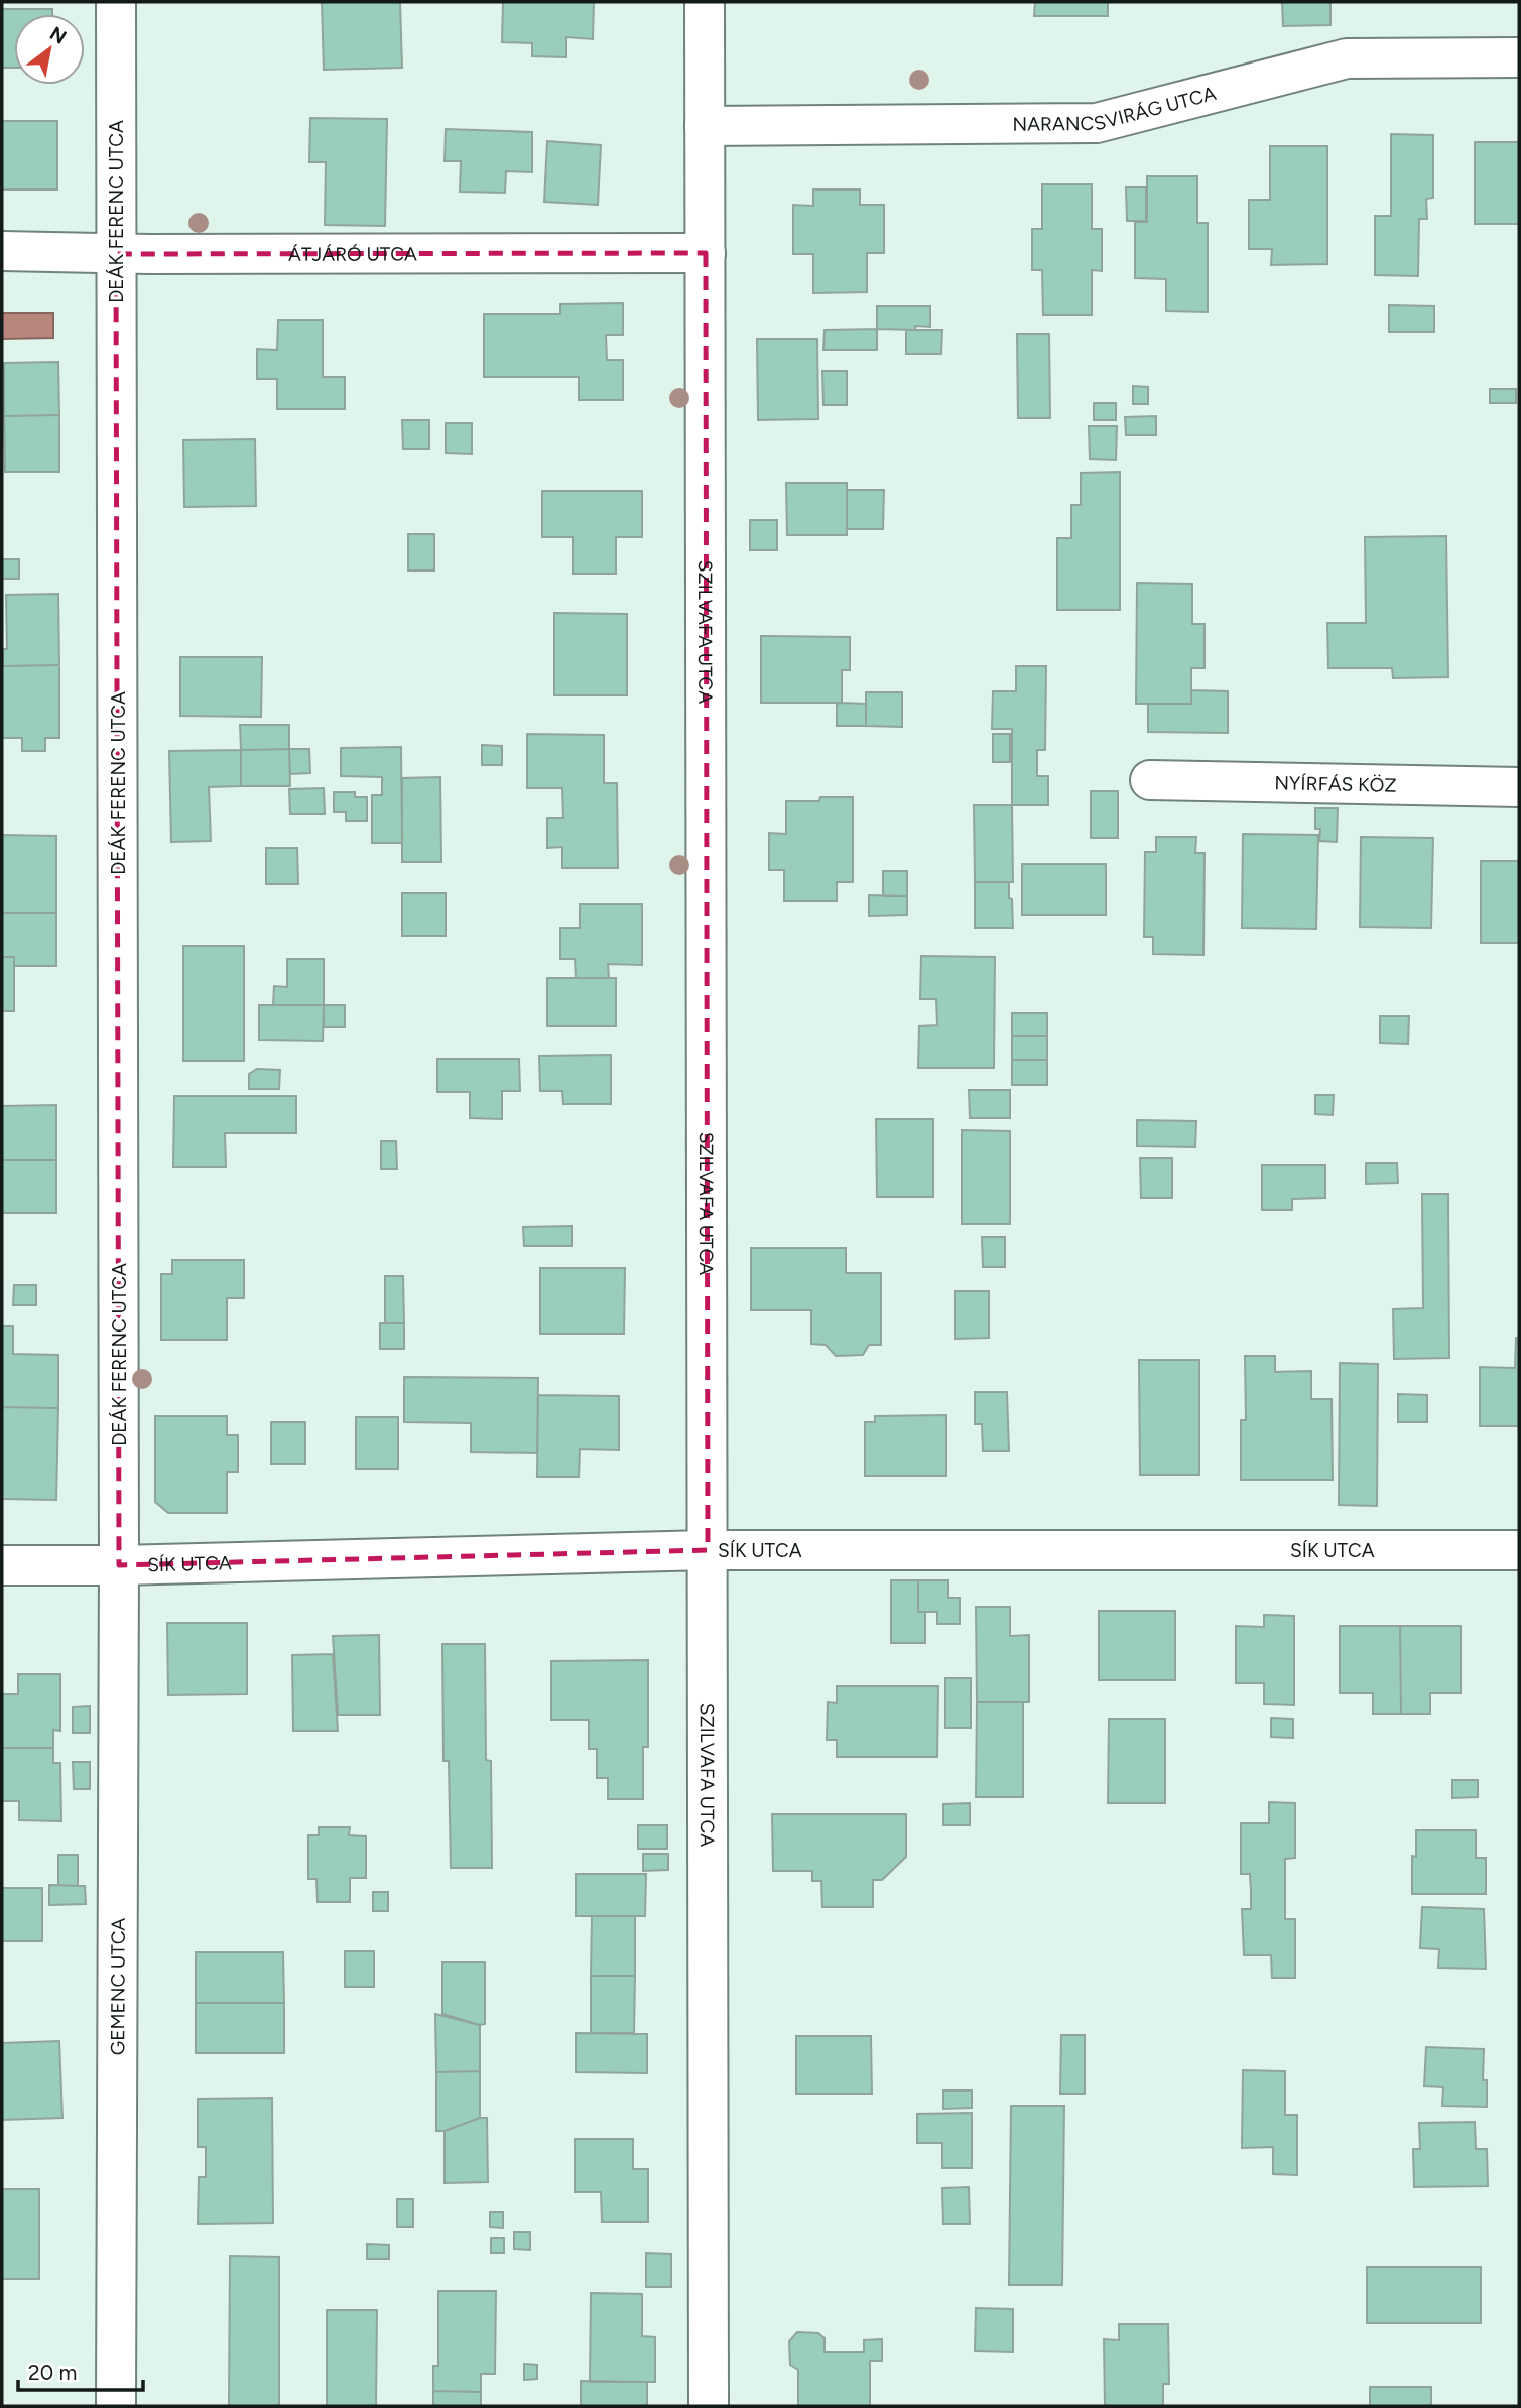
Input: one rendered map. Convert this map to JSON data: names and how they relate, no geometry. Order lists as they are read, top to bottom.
{
  "streets": {
    "street": [
      "NARANCSVIRÁG UTCA",
      "DEÁK FERENC UTCA",
      "ÁTJÁRÓ UTCA",
      "SZILVAFA UTCA",
      "NYÍRFÁS KÖZ",
      "SÍK UTCA",
      "GEMENC UTCA"
    ]
  },
  "crossings": [
    ["NARANCSVIRÁG UTCA", "SZILVAFA UTCA"],
    ["DEÁK FERENC UTCA", "ÁTJÁRÓ UTCA"],
    ["DEÁK FERENC UTCA", "SÍK UTCA"],
    ["DEÁK FERENC UTCA", "GEMENC UTCA"],
    ["ÁTJÁRÓ UTCA", "SZILVAFA UTCA"],
    ["SZILVAFA UTCA", "SÍK UTCA"],
    ["SÍK UTCA", "GEMENC UTCA"]
  ],
  "scale_bar": "20 m",
  "north": "top right"
}
